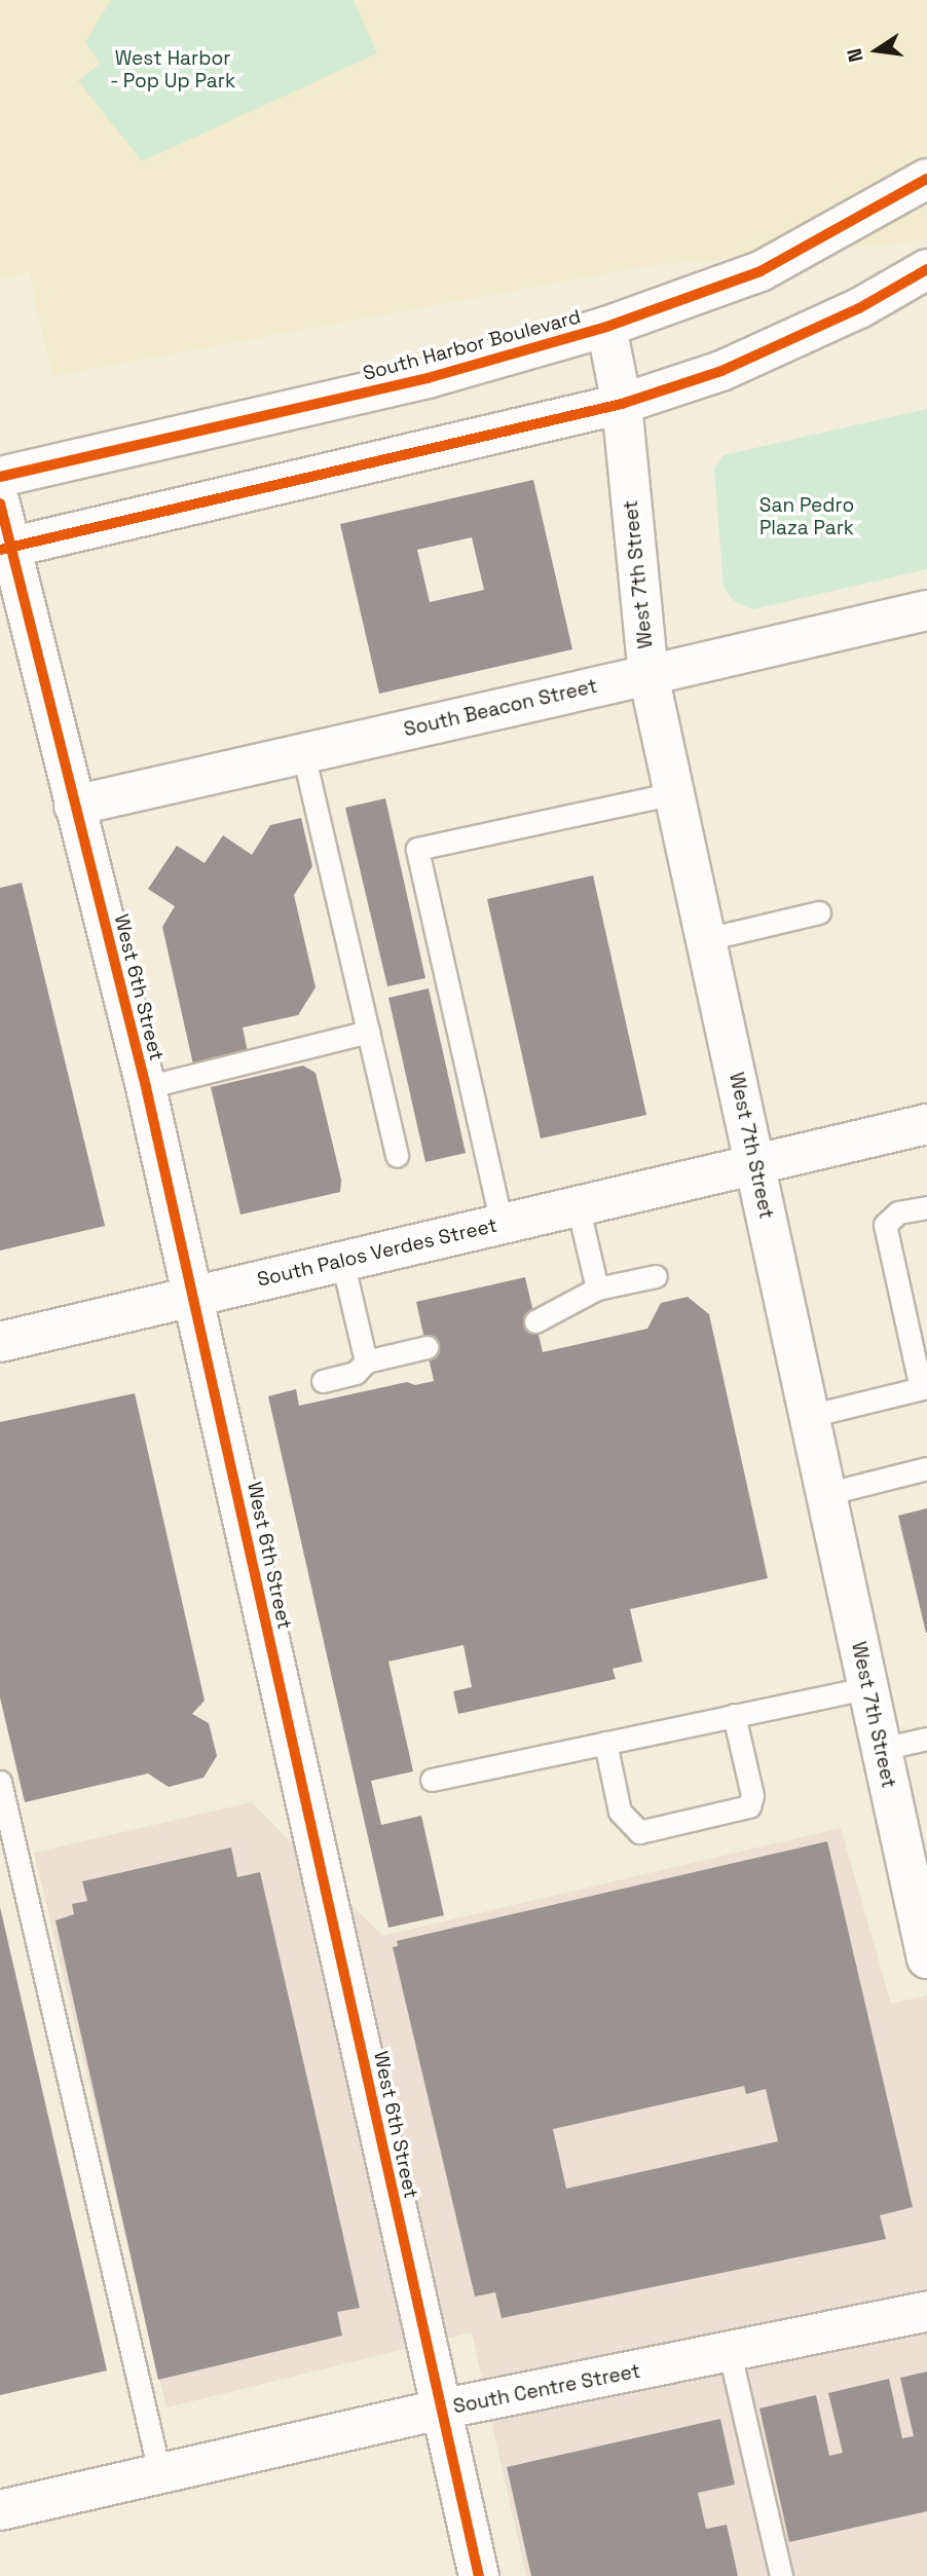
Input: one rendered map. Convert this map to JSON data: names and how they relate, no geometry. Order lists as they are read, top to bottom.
{
  "streets": {
    "street": [
      "South Harbor Boulevard",
      "West 7th Street",
      "South Beacon Street",
      "West 6th Street",
      "South Palos Verdes Street",
      "South Centre Street"
    ]
  },
  "crossings": [
    ["South Harbor Boulevard", "West 7th Street"],
    ["West 7th Street", "South Beacon Street"],
    ["West 7th Street", "South Palos Verdes Street"],
    ["South Beacon Street", "West 6th Street"],
    ["West 6th Street", "South Palos Verdes Street"],
    ["West 6th Street", "South Centre Street"]
  ],
  "parks": ["West Harbor - Pop Up Park", "San Pedro Plaza Park"],
  "north": "left"
}
